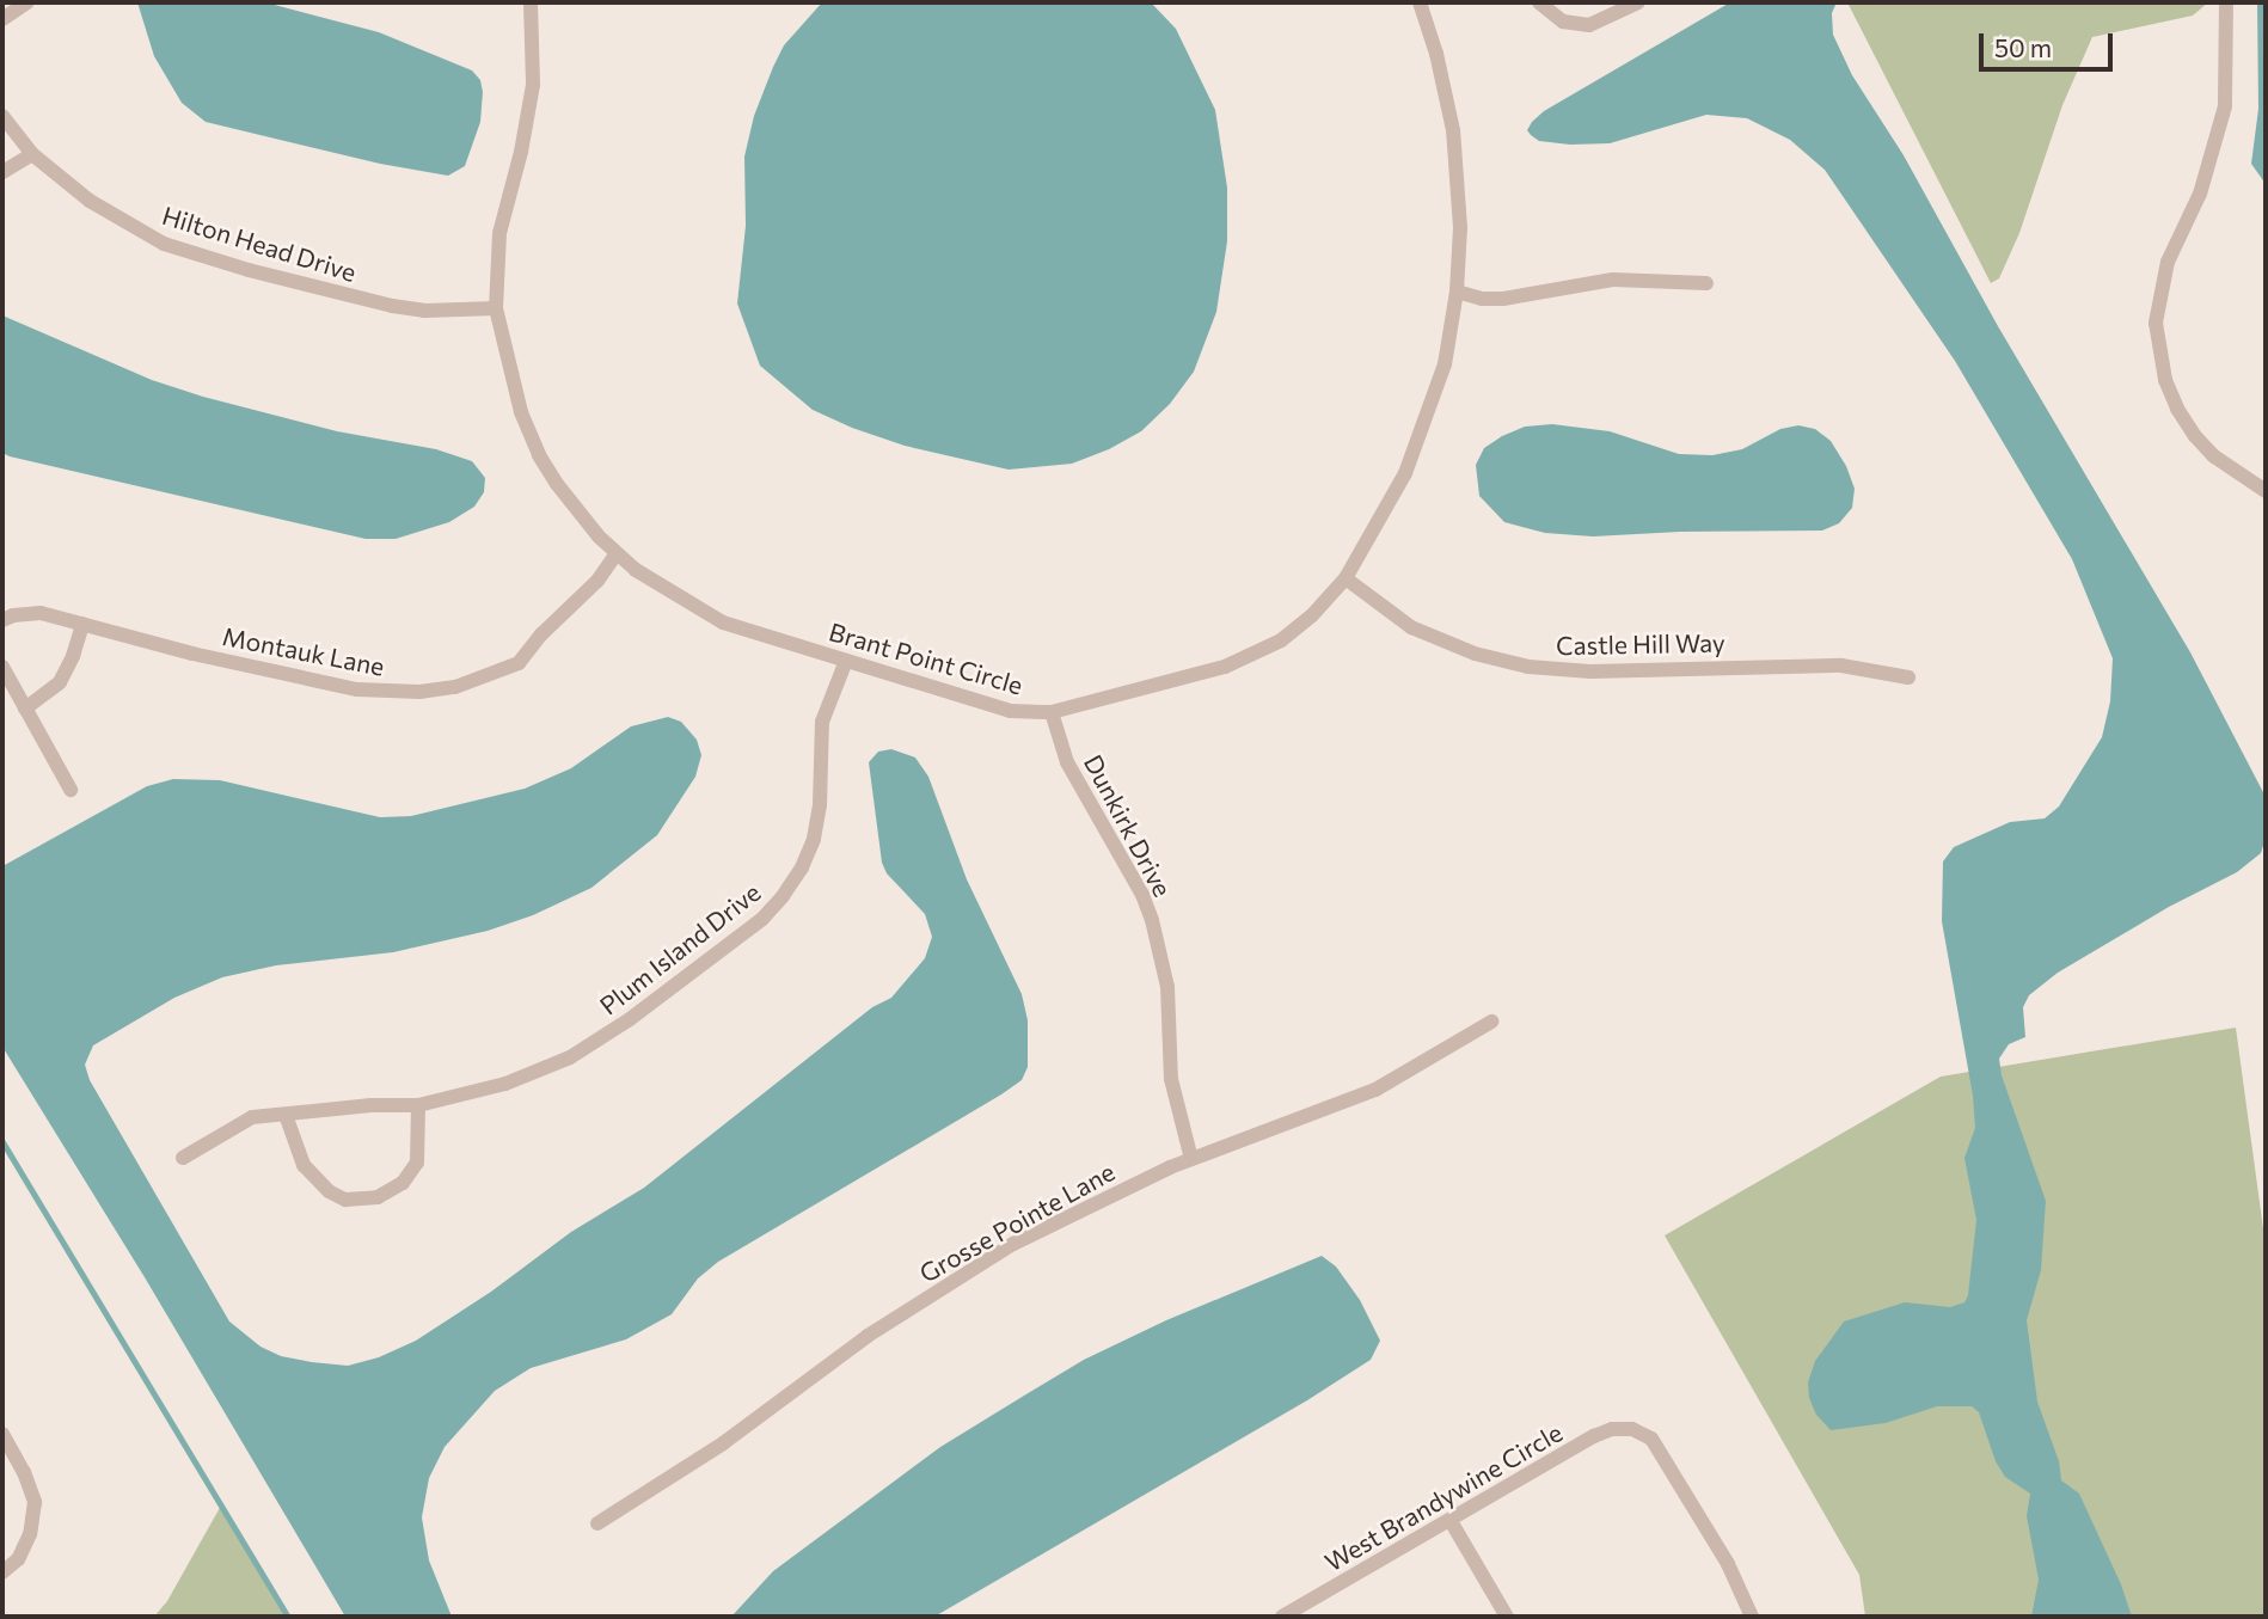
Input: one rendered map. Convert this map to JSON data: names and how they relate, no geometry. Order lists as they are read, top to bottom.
{
  "streets": {
    "street": [
      "Hilton Head Drive",
      "Castle Hill Way",
      "Montauk Lane",
      "Brant Point Circle",
      "Dunkirk Drive",
      "Plum Island Drive",
      "Grosse Pointe Lane",
      "West Brandywine Circle"
    ]
  },
  "crossings": [
    ["Hilton Head Drive", "Brant Point Circle"],
    ["Castle Hill Way", "Brant Point Circle"],
    ["Montauk Lane", "Brant Point Circle"],
    ["Brant Point Circle", "Dunkirk Drive"],
    ["Brant Point Circle", "Plum Island Drive"],
    ["Dunkirk Drive", "Grosse Pointe Lane"]
  ],
  "scale_bar": "50 m"
}
